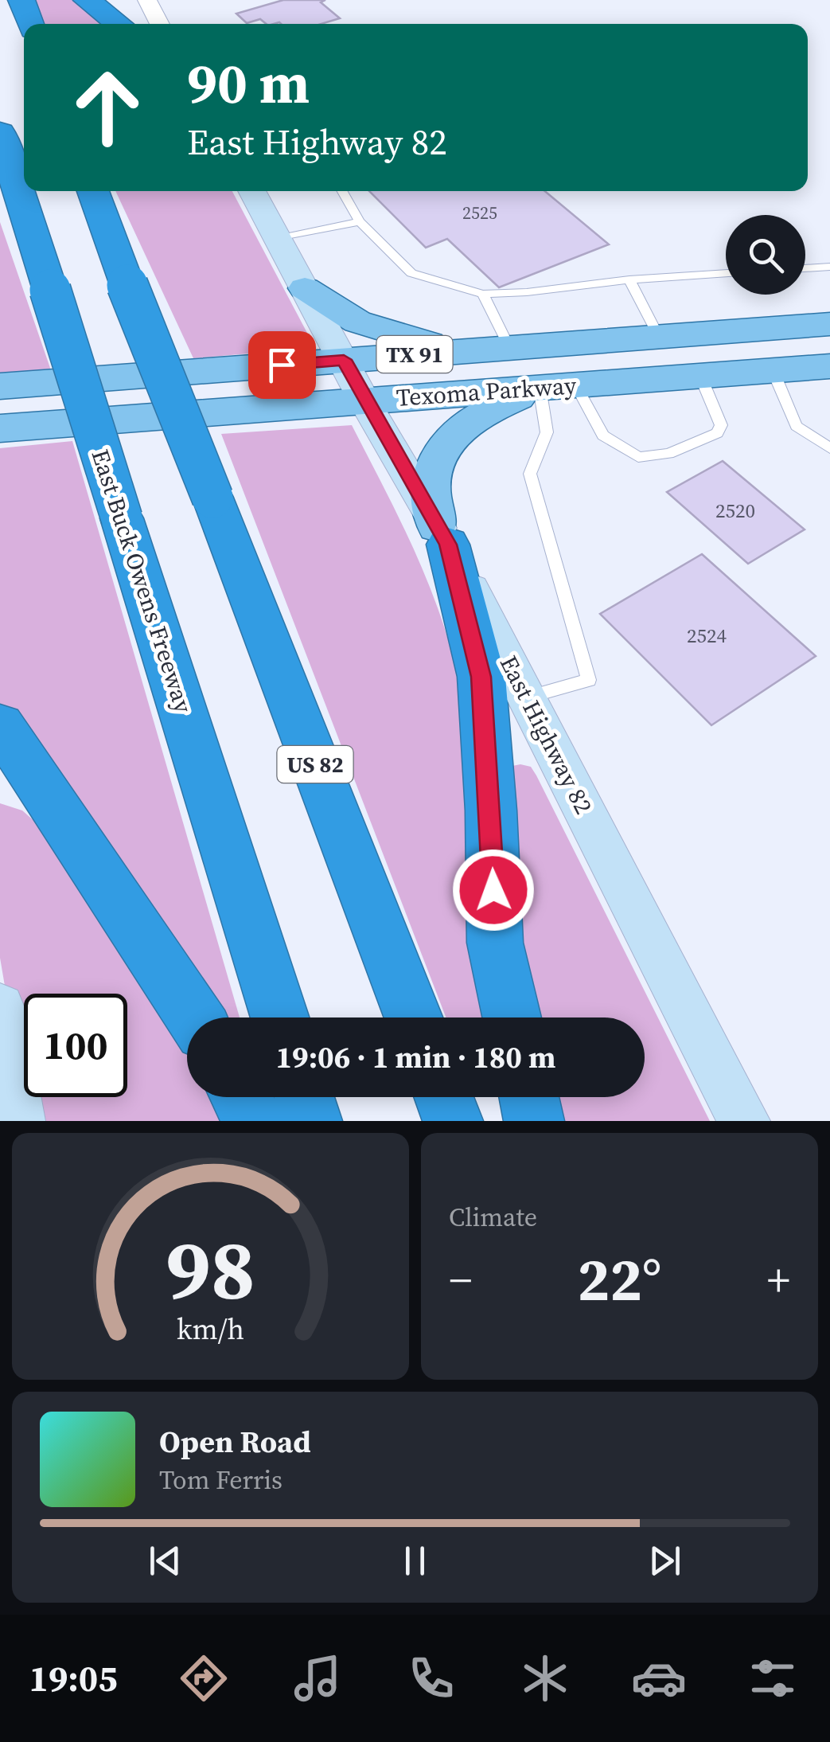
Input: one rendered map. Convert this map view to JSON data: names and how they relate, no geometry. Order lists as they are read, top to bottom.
{
  "streets": {
    "highway": ["East Buck Owens Freeway", "US 82"],
    "main road": ["TX 91", "Texoma Parkway", "East Highway 82"]
  },
  "crossings": [
    ["Texoma Parkway", "East Highway 82"]
  ],
  "house_numbers": ["2525", "2520", "2524"],
  "page": {
    "turn": ["90 m", "East Highway 82"],
    "limit": "100",
    "trip": "19:06 · 1 min · 180 m",
    "tile": "Climate",
    "heat": ["−", "22°", "+"],
    "song": ["Open Road", "Tom Ferris"],
    "tabs": "19:05",
    "gauge": ["98", "km/h"]
  }
}
